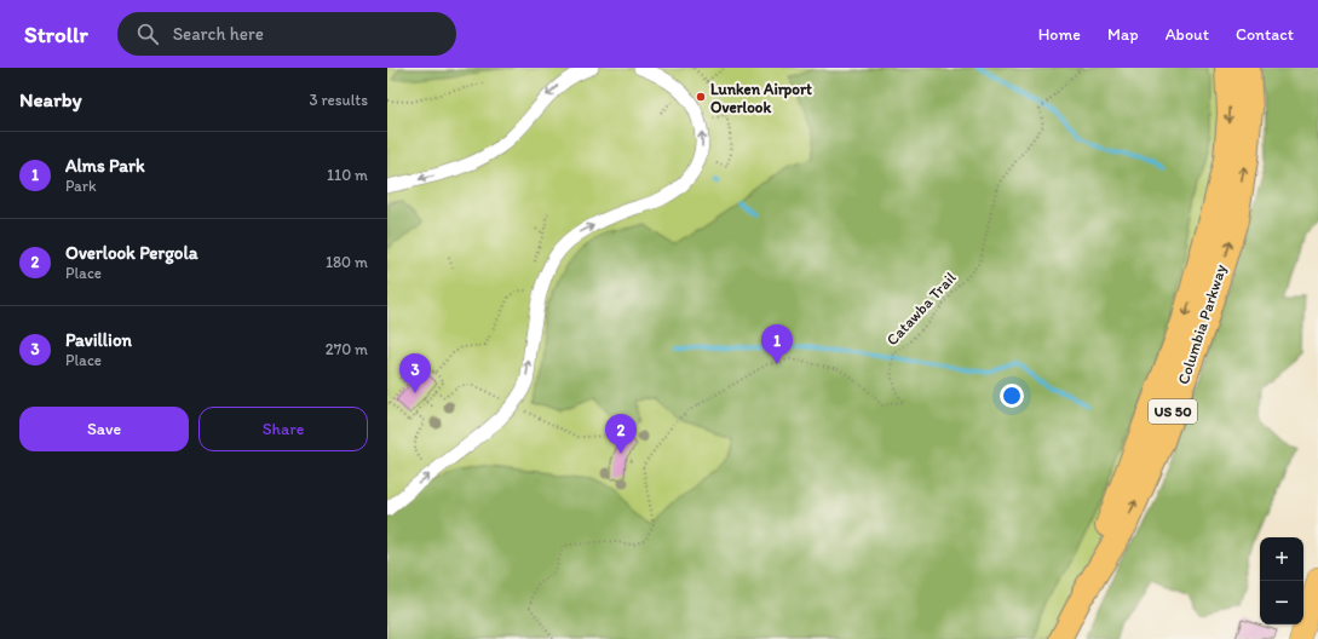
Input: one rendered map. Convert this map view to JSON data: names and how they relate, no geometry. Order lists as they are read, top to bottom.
{
  "streets": {
    "highway": ["Columbia Parkway", "US 50"],
    "path": ["Catawba Trail"]
  },
  "places": ["Lunken Airport Overlook"],
  "page": {
    "header": "Strollr",
    "search": "Search here",
    "nav": [
      "Home",
      "Map",
      "About",
      "Contact"
    ],
    "heading": ["Nearby", "3 results"],
    "list": [
      {
        "mark": "1",
        "name": "Alms Park",
        "note": "Park",
        "value": "110 m"
      },
      {
        "mark": "2",
        "name": "Overlook Pergola",
        "note": "Place",
        "value": "180 m"
      },
      {
        "mark": "3",
        "name": "Pavillion",
        "note": "Place",
        "value": "270 m"
      }
    ],
    "pins": ["1", "3", "2"],
    "buttons": ["Save", "Share"],
    "map_buttons": ["+", "−"]
  }
}
